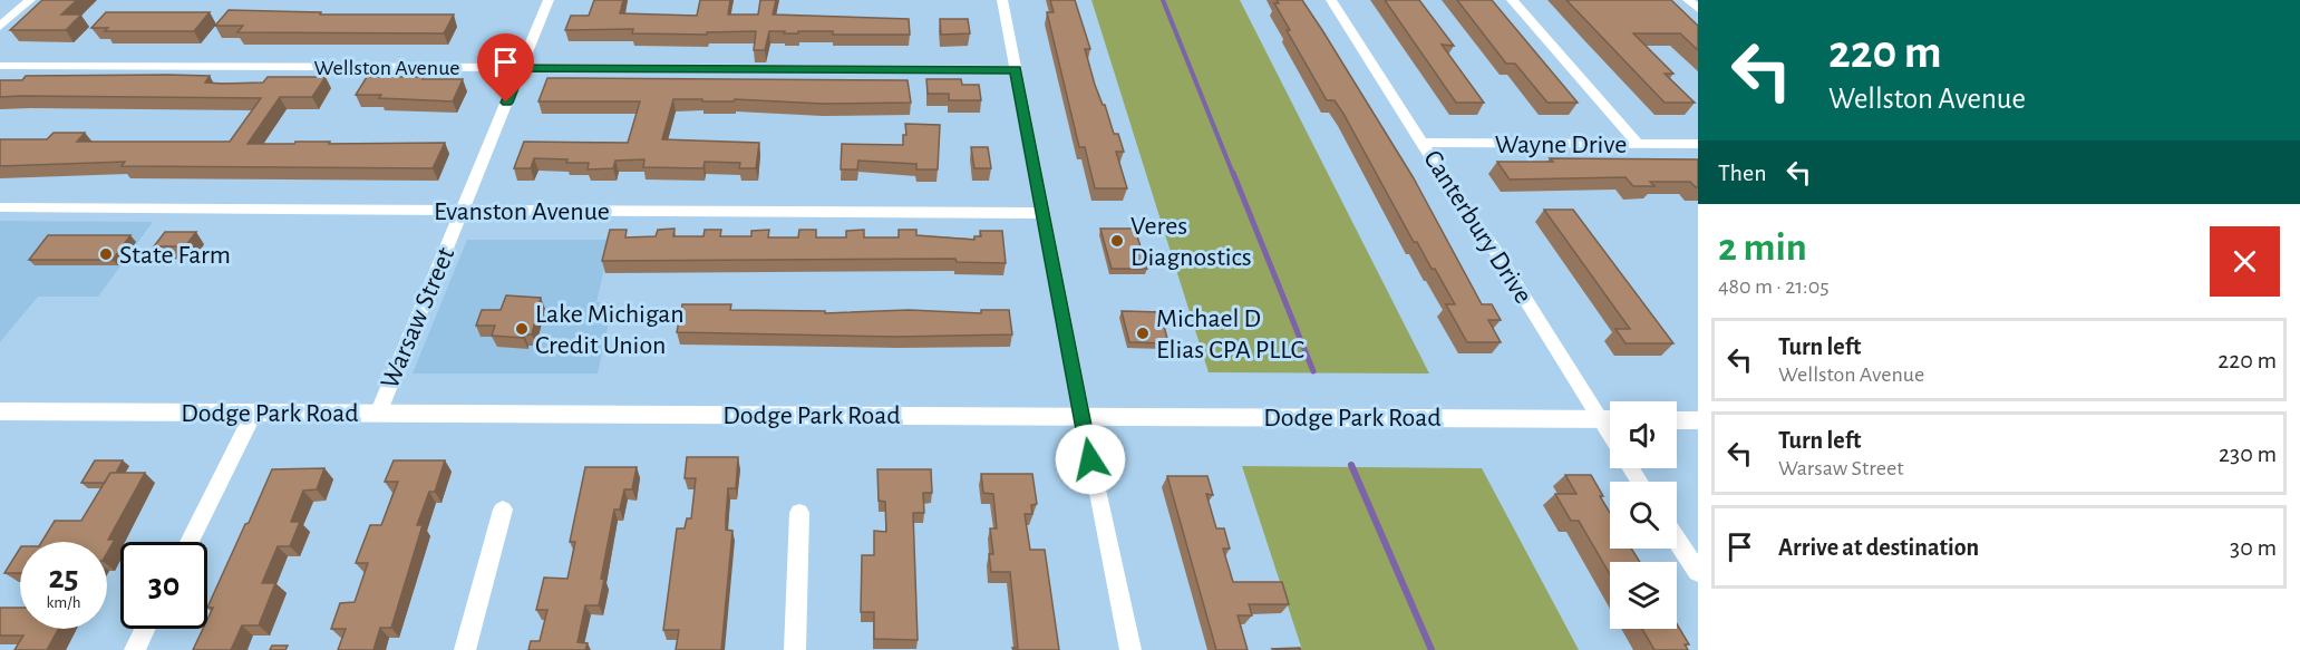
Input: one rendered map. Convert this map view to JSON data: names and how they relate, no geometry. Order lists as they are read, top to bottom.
{
  "streets": {
    "street": [
      "Wellston Avenue",
      "Wayne Drive",
      "Evanston Avenue",
      "Canterbury Drive",
      "Warsaw Street",
      "Dodge Park Road"
    ]
  },
  "crossings": [
    ["Wellston Avenue", "Warsaw Street"],
    ["Wayne Drive", "Canterbury Drive"],
    ["Evanston Avenue", "Warsaw Street"],
    ["Warsaw Street", "Dodge Park Road"]
  ],
  "places": [
    "Veres Diagnostics",
    "State Farm",
    "Lake Michigan Credit Union",
    "Michael D Elias CPA PLLC"
  ],
  "page": {
    "turn": ["220 m", "Wellston Avenue"],
    "then": "Then",
    "heading": ["2 min", "480 m · 21:05"],
    "list": [
      {
        "name": "Turn left",
        "note": "Wellston Avenue",
        "value": "220 m"
      },
      {
        "name": "Turn left",
        "note": "Warsaw Street",
        "value": "230 m"
      },
      {
        "name": "Arrive at destination",
        "value": "30 m"
      }
    ],
    "speed": "25 km/h",
    "limit": "30"
  }
}
